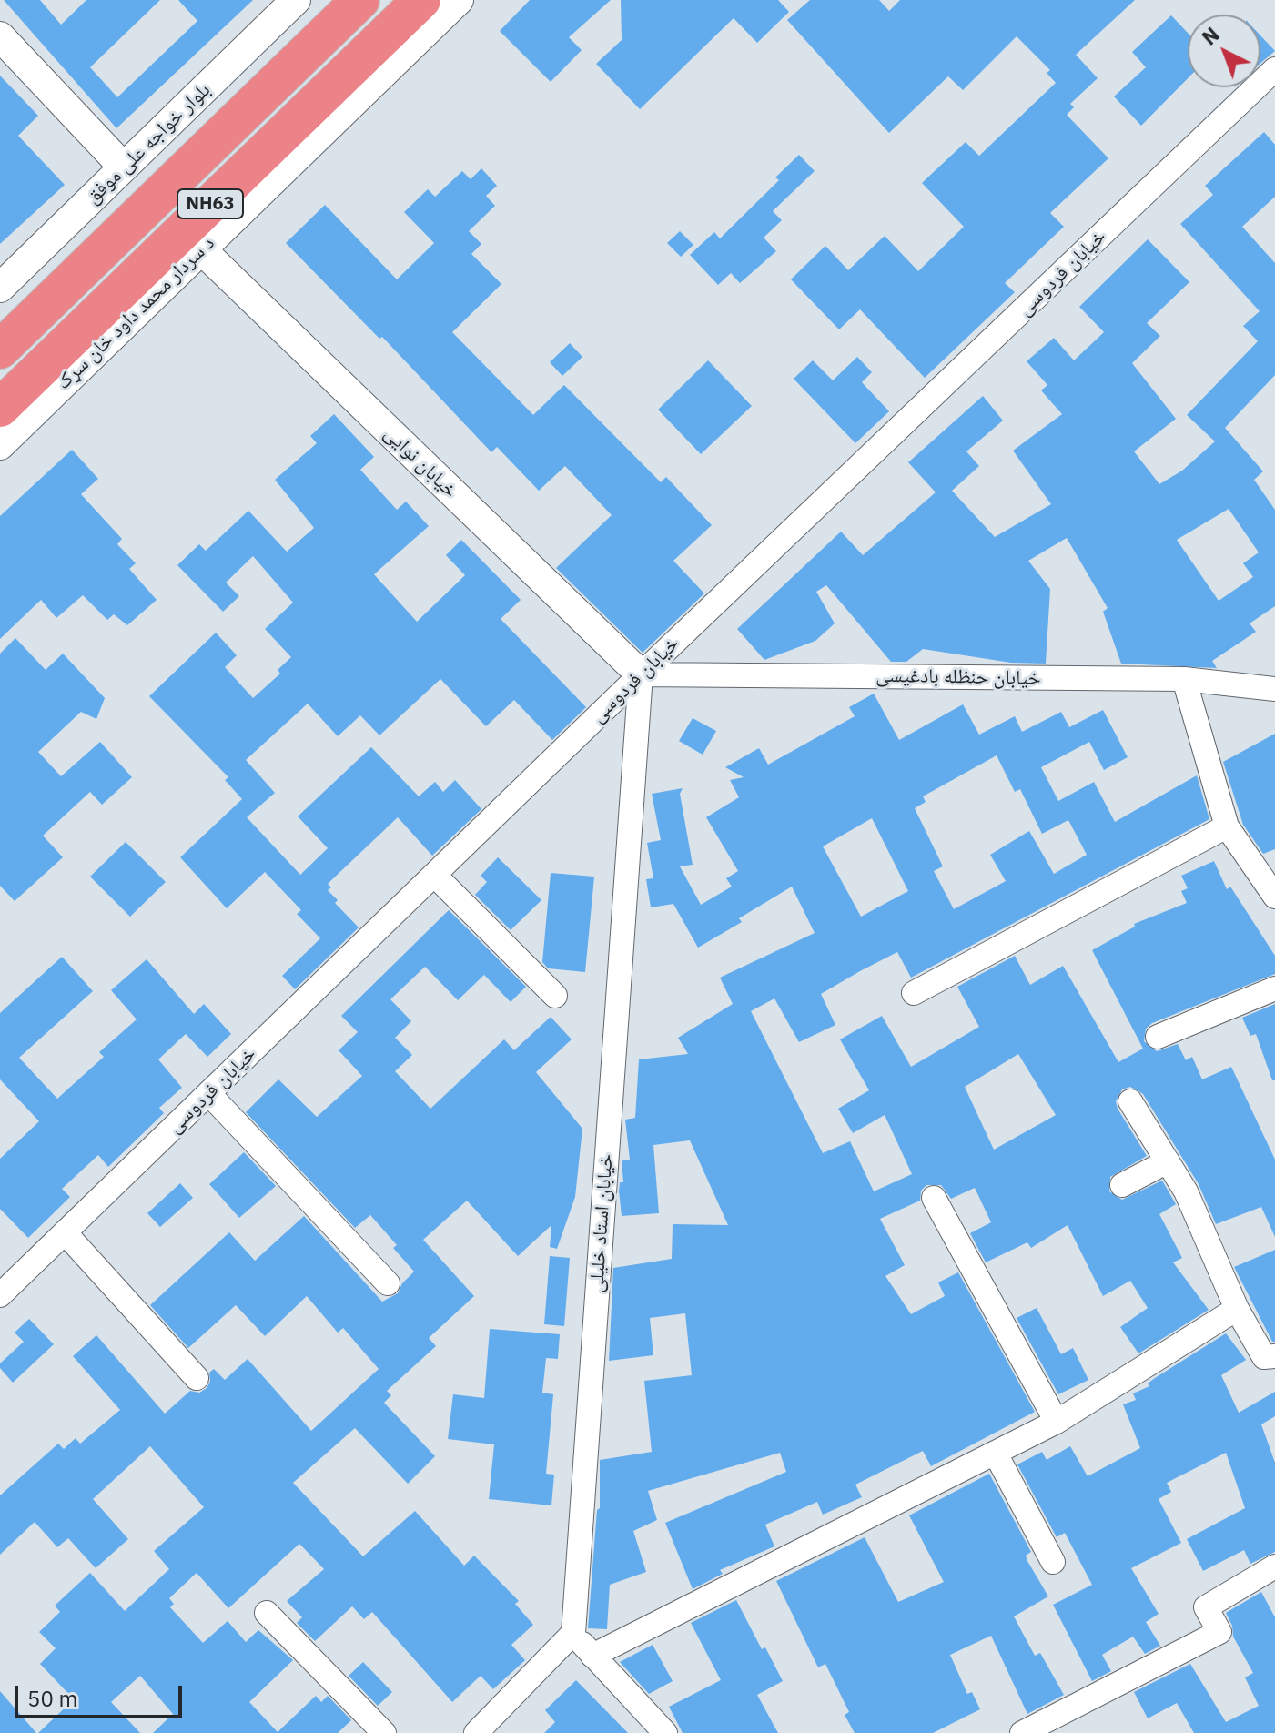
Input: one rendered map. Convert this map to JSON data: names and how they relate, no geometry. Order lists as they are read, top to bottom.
{
  "streets": {
    "highway": ["NH63", "د سردار محمد داود خان سړک"],
    "street": [
      "بلوار خواجه علی موفق",
      "خیابان فردوسی",
      "خیابان نوایی",
      "خیابان حنظله بادغیسی",
      "خیابان استاد خلیلی"
    ]
  },
  "crossings": [
    ["خیابان فردوسی", "خیابان نوایی"],
    ["خیابان فردوسی", "خیابان حنظله بادغیسی"],
    ["خیابان فردوسی", "خیابان استاد خلیلی"],
    ["د سردار محمد داود خان سړک", "خیابان نوایی"],
    ["خیابان نوایی", "خیابان حنظله بادغیسی"],
    ["خیابان نوایی", "خیابان استاد خلیلی"],
    ["خیابان حنظله بادغیسی", "خیابان استاد خلیلی"]
  ],
  "scale_bar": "50 m",
  "north": "top left"
}
